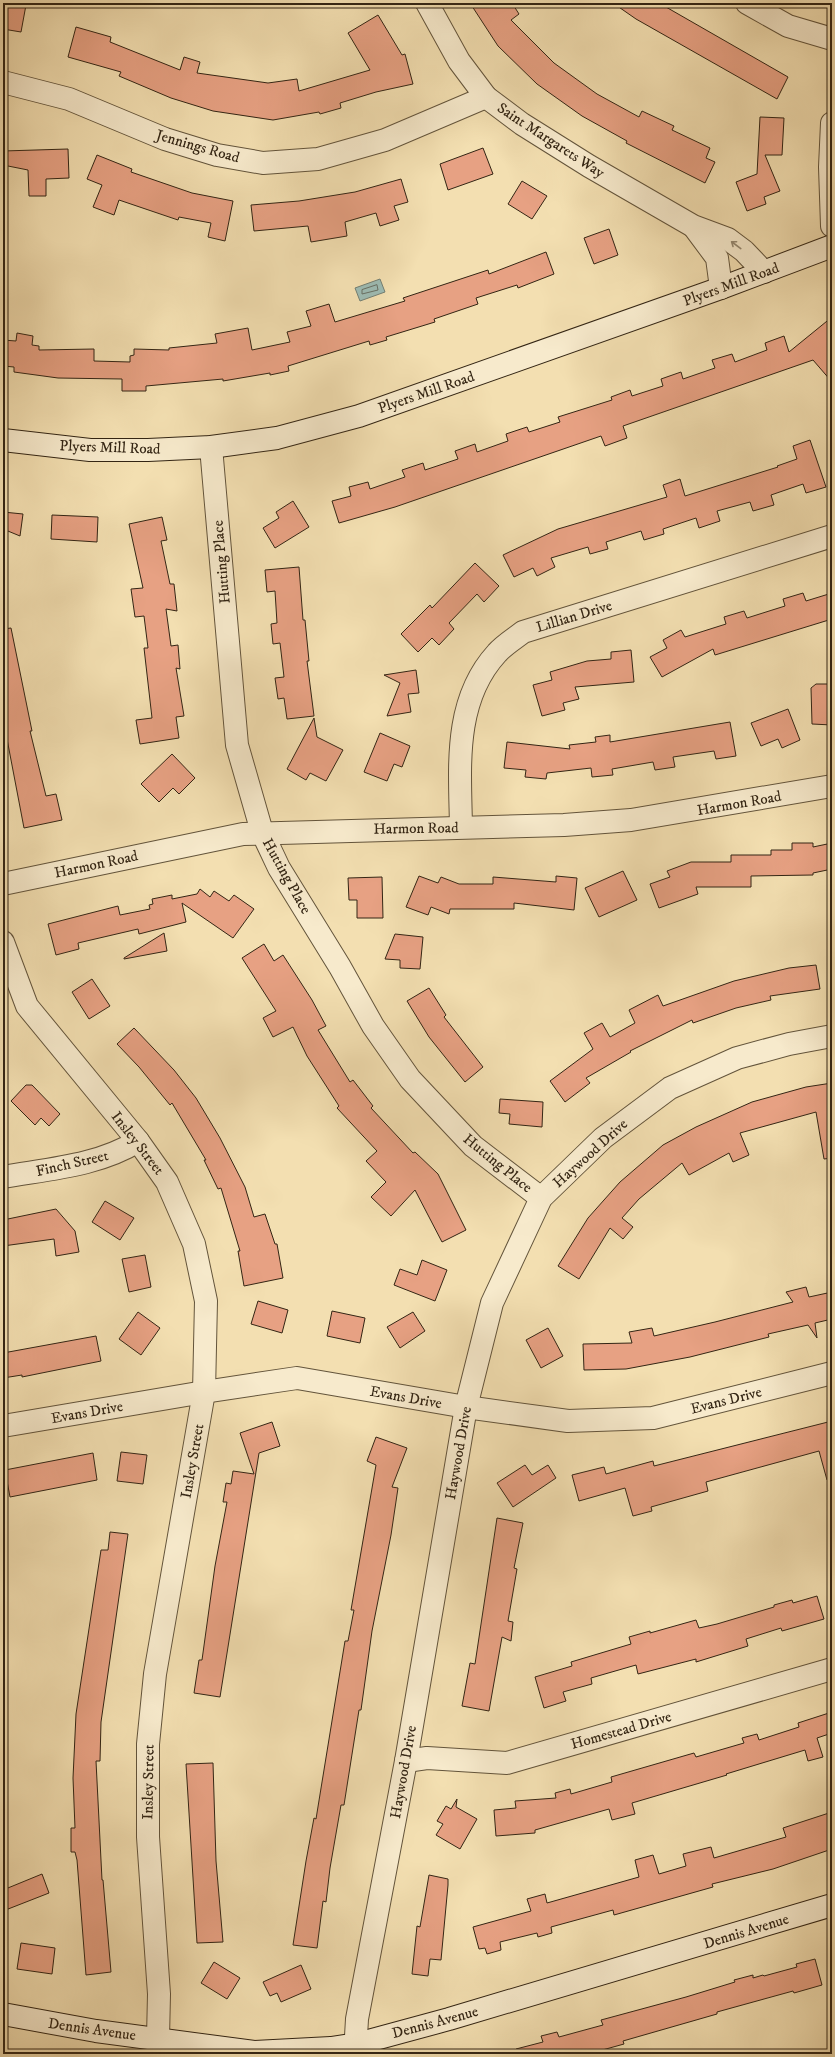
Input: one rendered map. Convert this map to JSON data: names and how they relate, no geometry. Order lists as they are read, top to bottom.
{
  "streets": {
    "street": [
      "Saint Margarets Way",
      "Jennings Road",
      "Plyers Mill Road",
      "Hutting Place",
      "Lillian Drive",
      "Harmon Road",
      "Insley Street",
      "Haywood Drive",
      "Finch Street",
      "Evans Drive",
      "Homestead Drive",
      "Dennis Avenue"
    ]
  },
  "crossings": [
    ["Saint Margarets Way", "Jennings Road"],
    ["Saint Margarets Way", "Plyers Mill Road"],
    ["Plyers Mill Road", "Hutting Place"],
    ["Hutting Place", "Harmon Road"],
    ["Hutting Place", "Haywood Drive"],
    ["Lillian Drive", "Harmon Road"],
    ["Insley Street", "Finch Street"],
    ["Insley Street", "Evans Drive"],
    ["Insley Street", "Dennis Avenue"],
    ["Haywood Drive", "Evans Drive"],
    ["Haywood Drive", "Homestead Drive"],
    ["Haywood Drive", "Dennis Avenue"]
  ]
}
